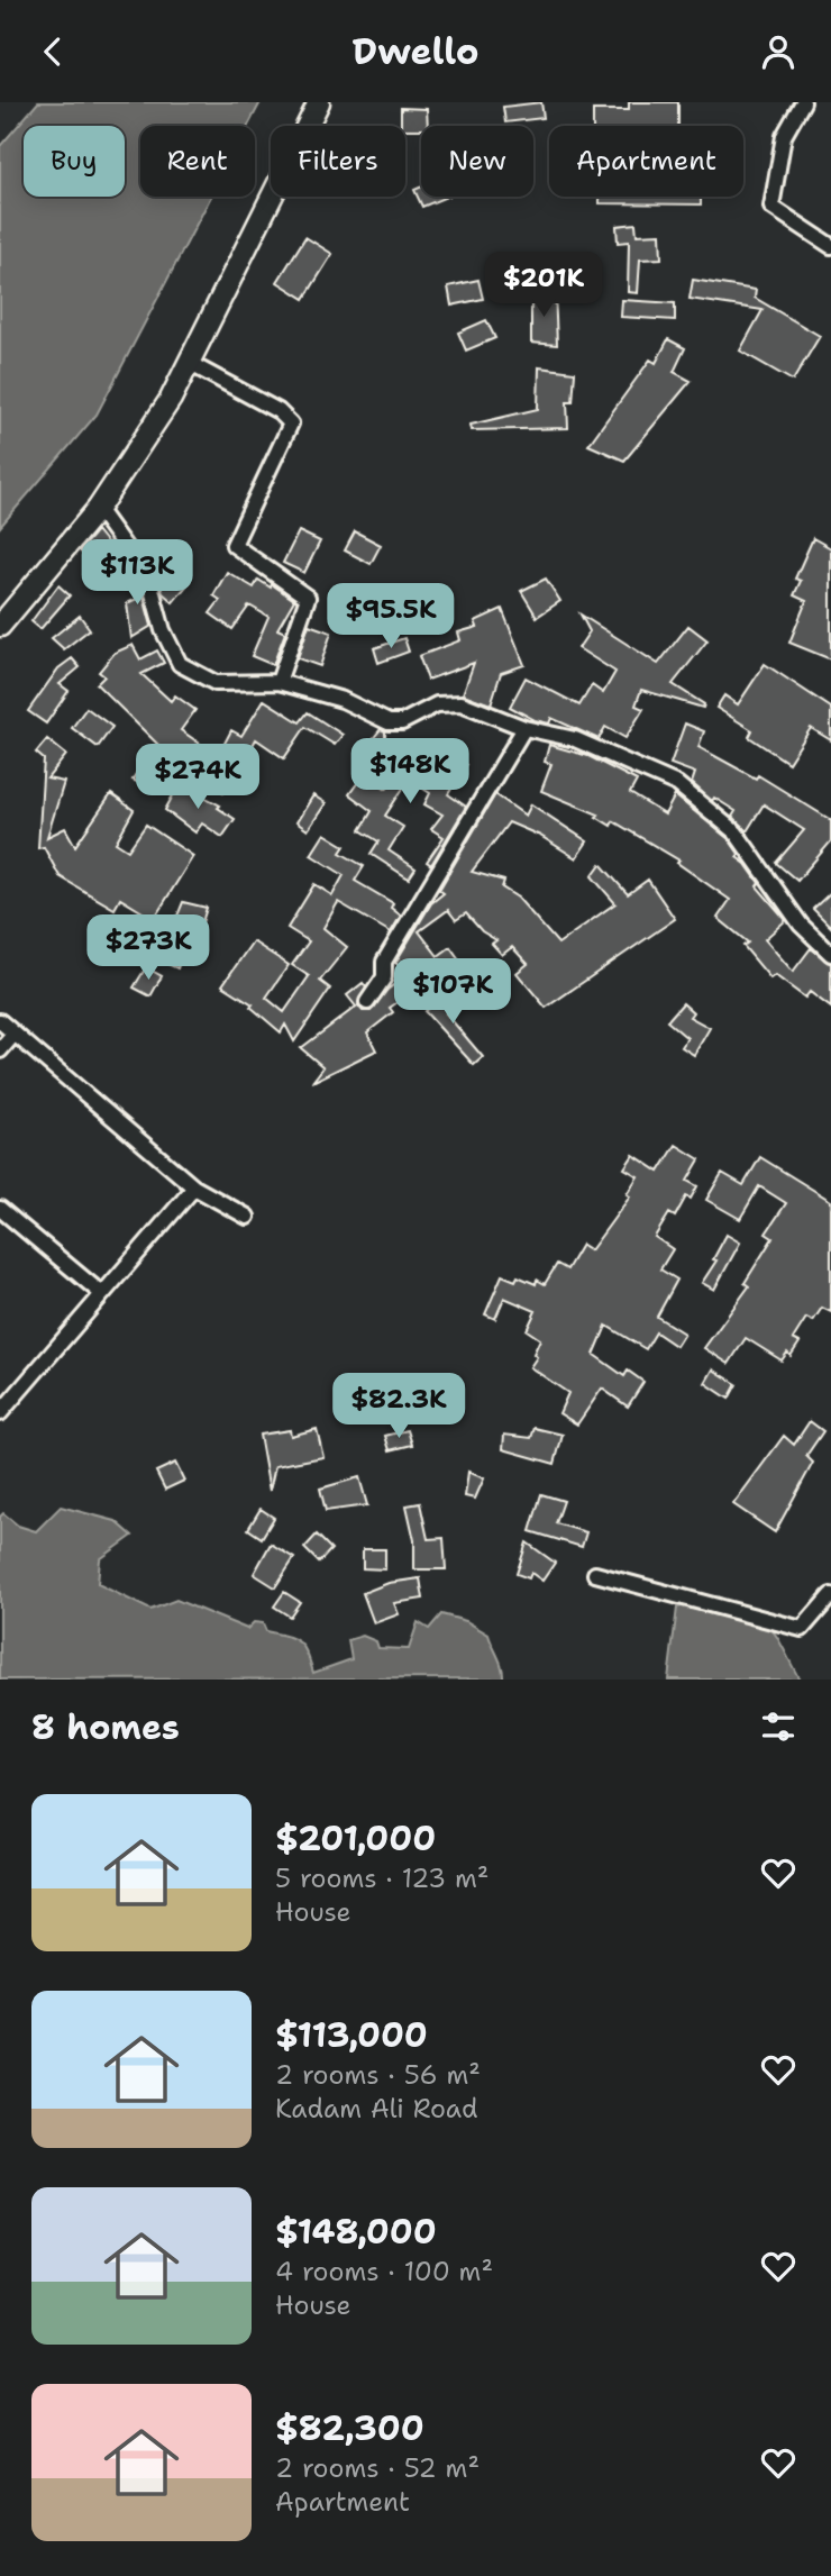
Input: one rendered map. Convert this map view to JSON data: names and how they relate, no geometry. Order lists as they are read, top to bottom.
{
  "page": {
    "header": "Dwello",
    "chip": [
      "Buy",
      "Rent",
      "Filters",
      "New",
      "Apartment"
    ],
    "price": [
      "$201K",
      "$113K",
      "$95.5K",
      "$148K",
      "$274K",
      "$273K",
      "$107K",
      "$82.3K"
    ],
    "heading": "8 homes",
    "list": [
      {
        "name": "$201,000",
        "note": "5 rooms · 123 m² · House"
      },
      {
        "name": "$113,000",
        "note": "2 rooms · 56 m² · Kadam Ali Road"
      },
      {
        "name": "$148,000",
        "note": "4 rooms · 100 m² · House"
      },
      {
        "name": "$82,300",
        "note": "2 rooms · 52 m² · Apartment"
      }
    ]
  }
}
